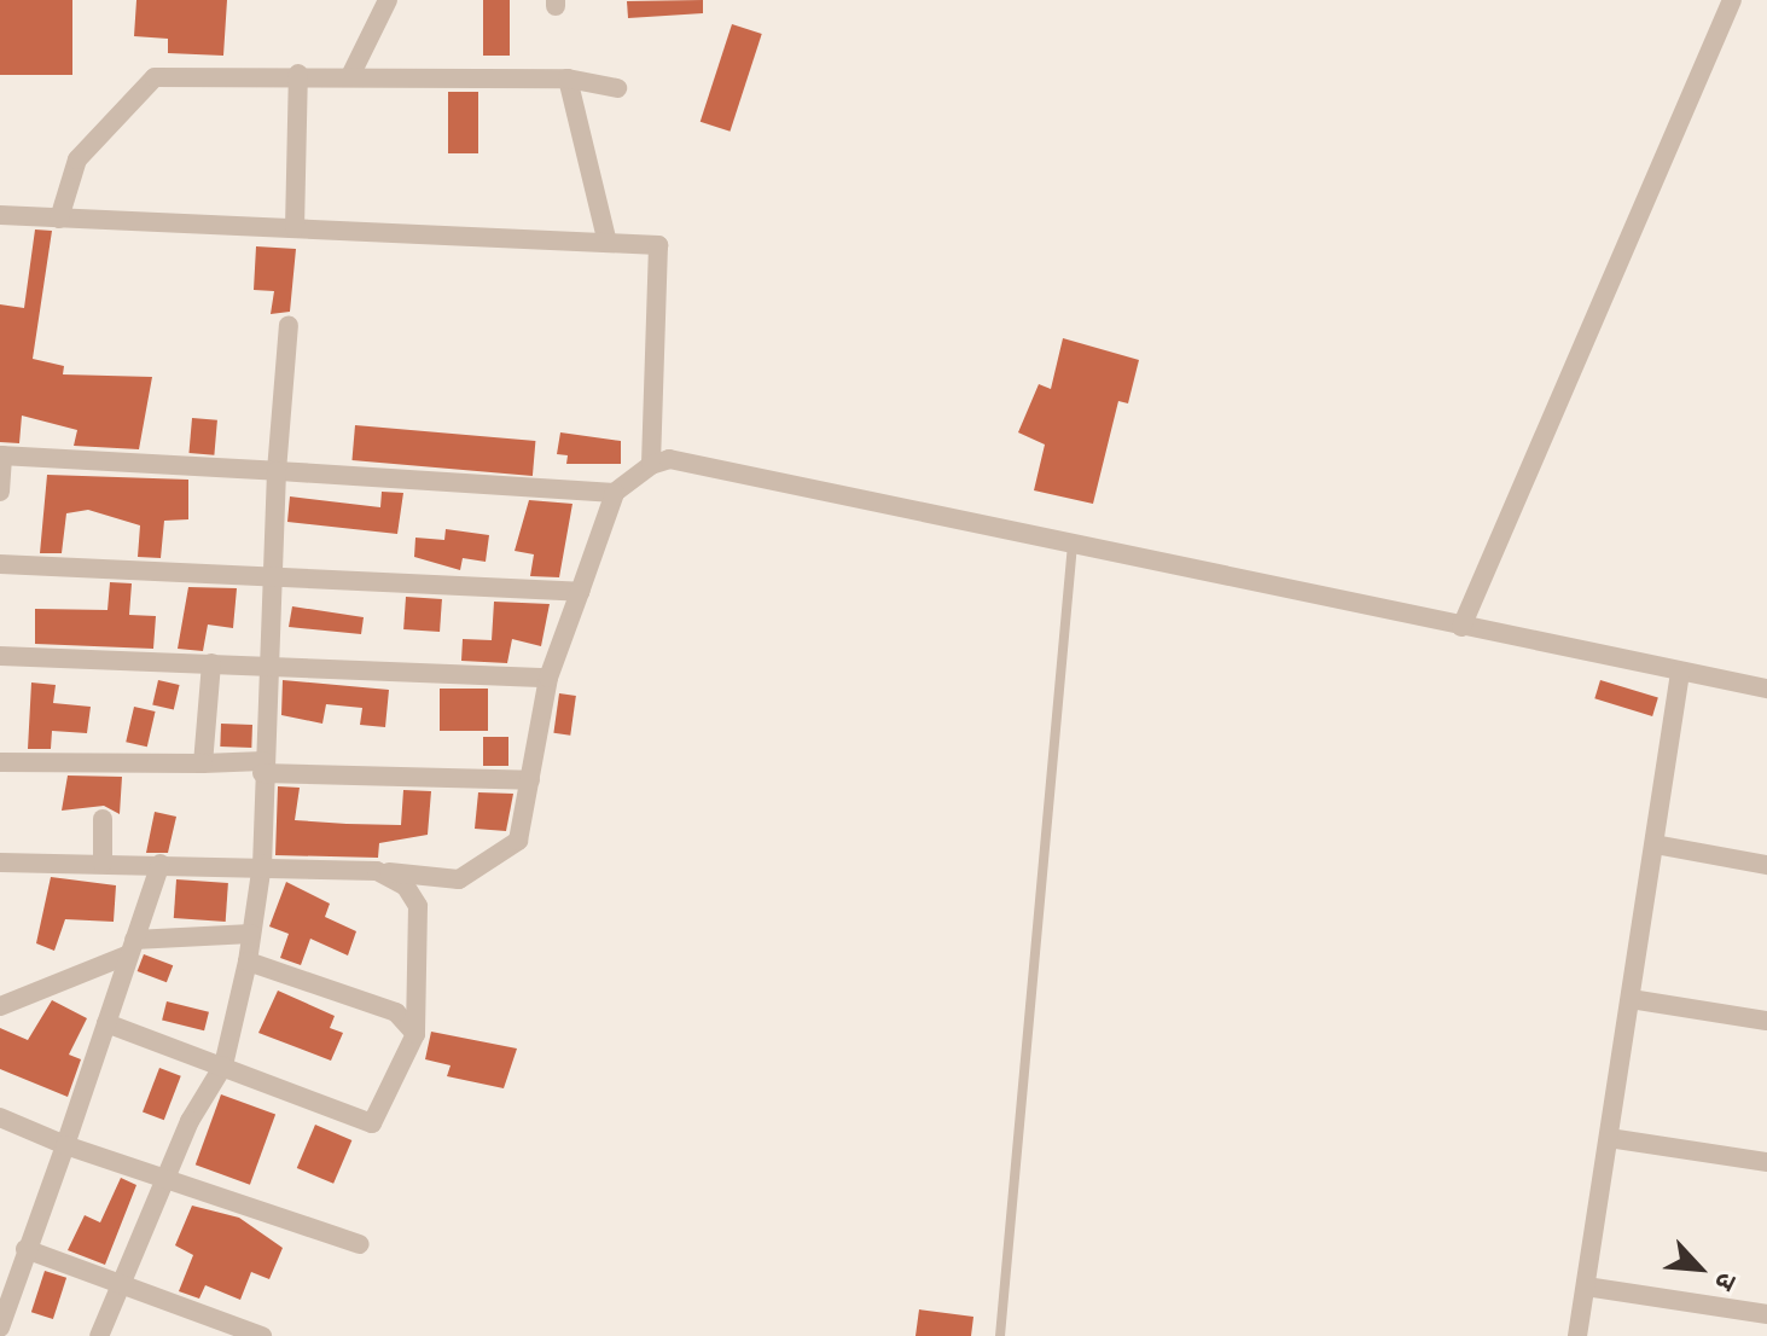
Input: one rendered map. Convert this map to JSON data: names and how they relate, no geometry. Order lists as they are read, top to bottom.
{
  "north": "bottom right"
}
